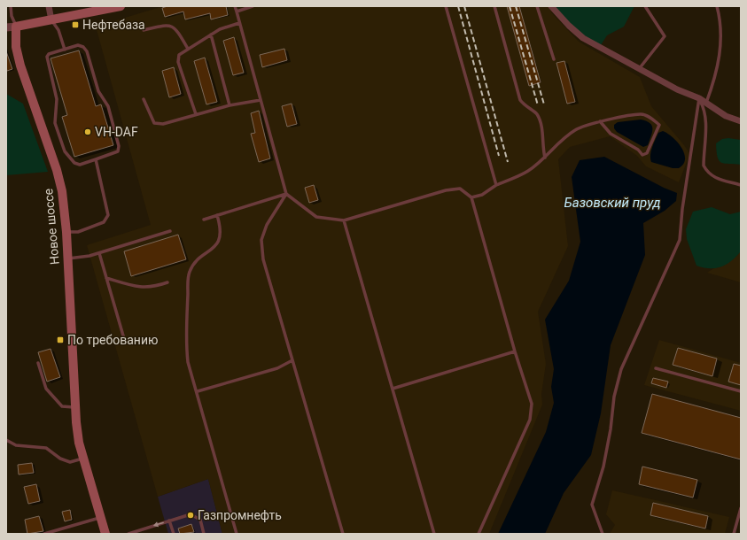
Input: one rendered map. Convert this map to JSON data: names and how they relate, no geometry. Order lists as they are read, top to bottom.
{
  "streets": {
    "main road": ["Новое шоссе"]
  },
  "water": ["Базовский пруд"],
  "places": {
    "transit": ["Нефтебаза", "По требованию"],
    "other": ["VH-DAF", "Газпромнефть"]
  }
}
